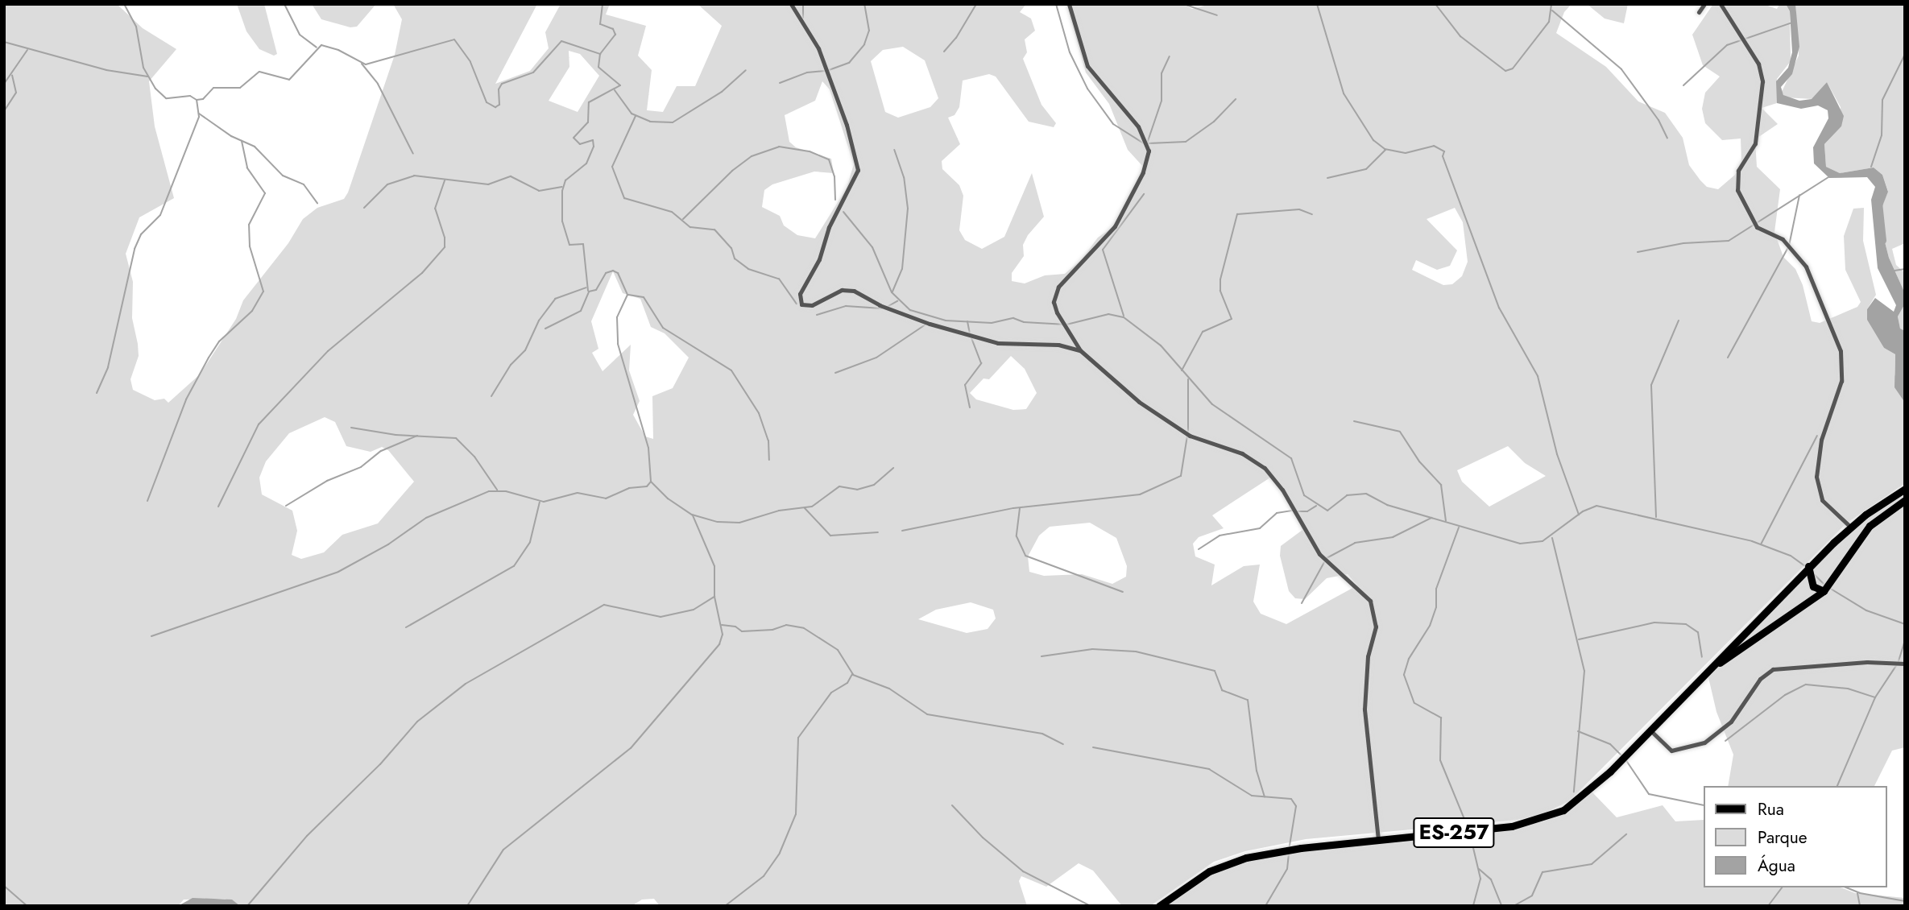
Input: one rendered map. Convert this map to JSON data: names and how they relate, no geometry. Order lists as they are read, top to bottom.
{
  "streets": {
    "main road": ["ES-257"]
  },
  "legend": ["Rua", "Parque", "Água"]
}
